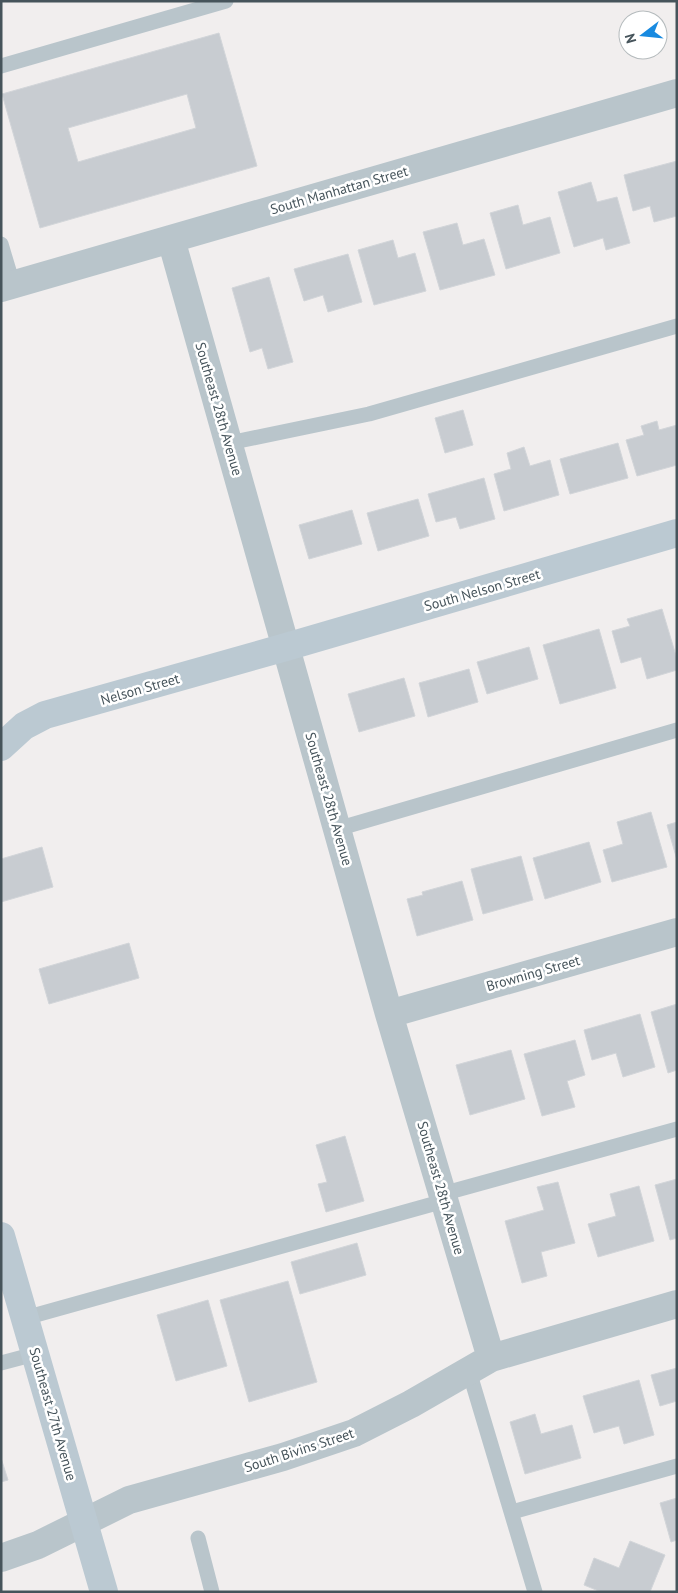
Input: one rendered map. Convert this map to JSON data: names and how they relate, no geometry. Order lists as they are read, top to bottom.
{
  "streets": {
    "street": [
      "South Manhattan Street",
      "Southeast 28th Avenue",
      "South Nelson Street",
      "Nelson Street",
      "Browning Street",
      "Southeast 27th Avenue",
      "South Bivins Street"
    ]
  },
  "crossings": [
    ["South Manhattan Street", "Southeast 28th Avenue"],
    ["Southeast 28th Avenue", "South Nelson Street"],
    ["Southeast 28th Avenue", "Nelson Street"],
    ["Southeast 28th Avenue", "Browning Street"],
    ["Southeast 28th Avenue", "South Bivins Street"],
    ["South Nelson Street", "Nelson Street"],
    ["Southeast 27th Avenue", "South Bivins Street"]
  ],
  "north": "left"
}
